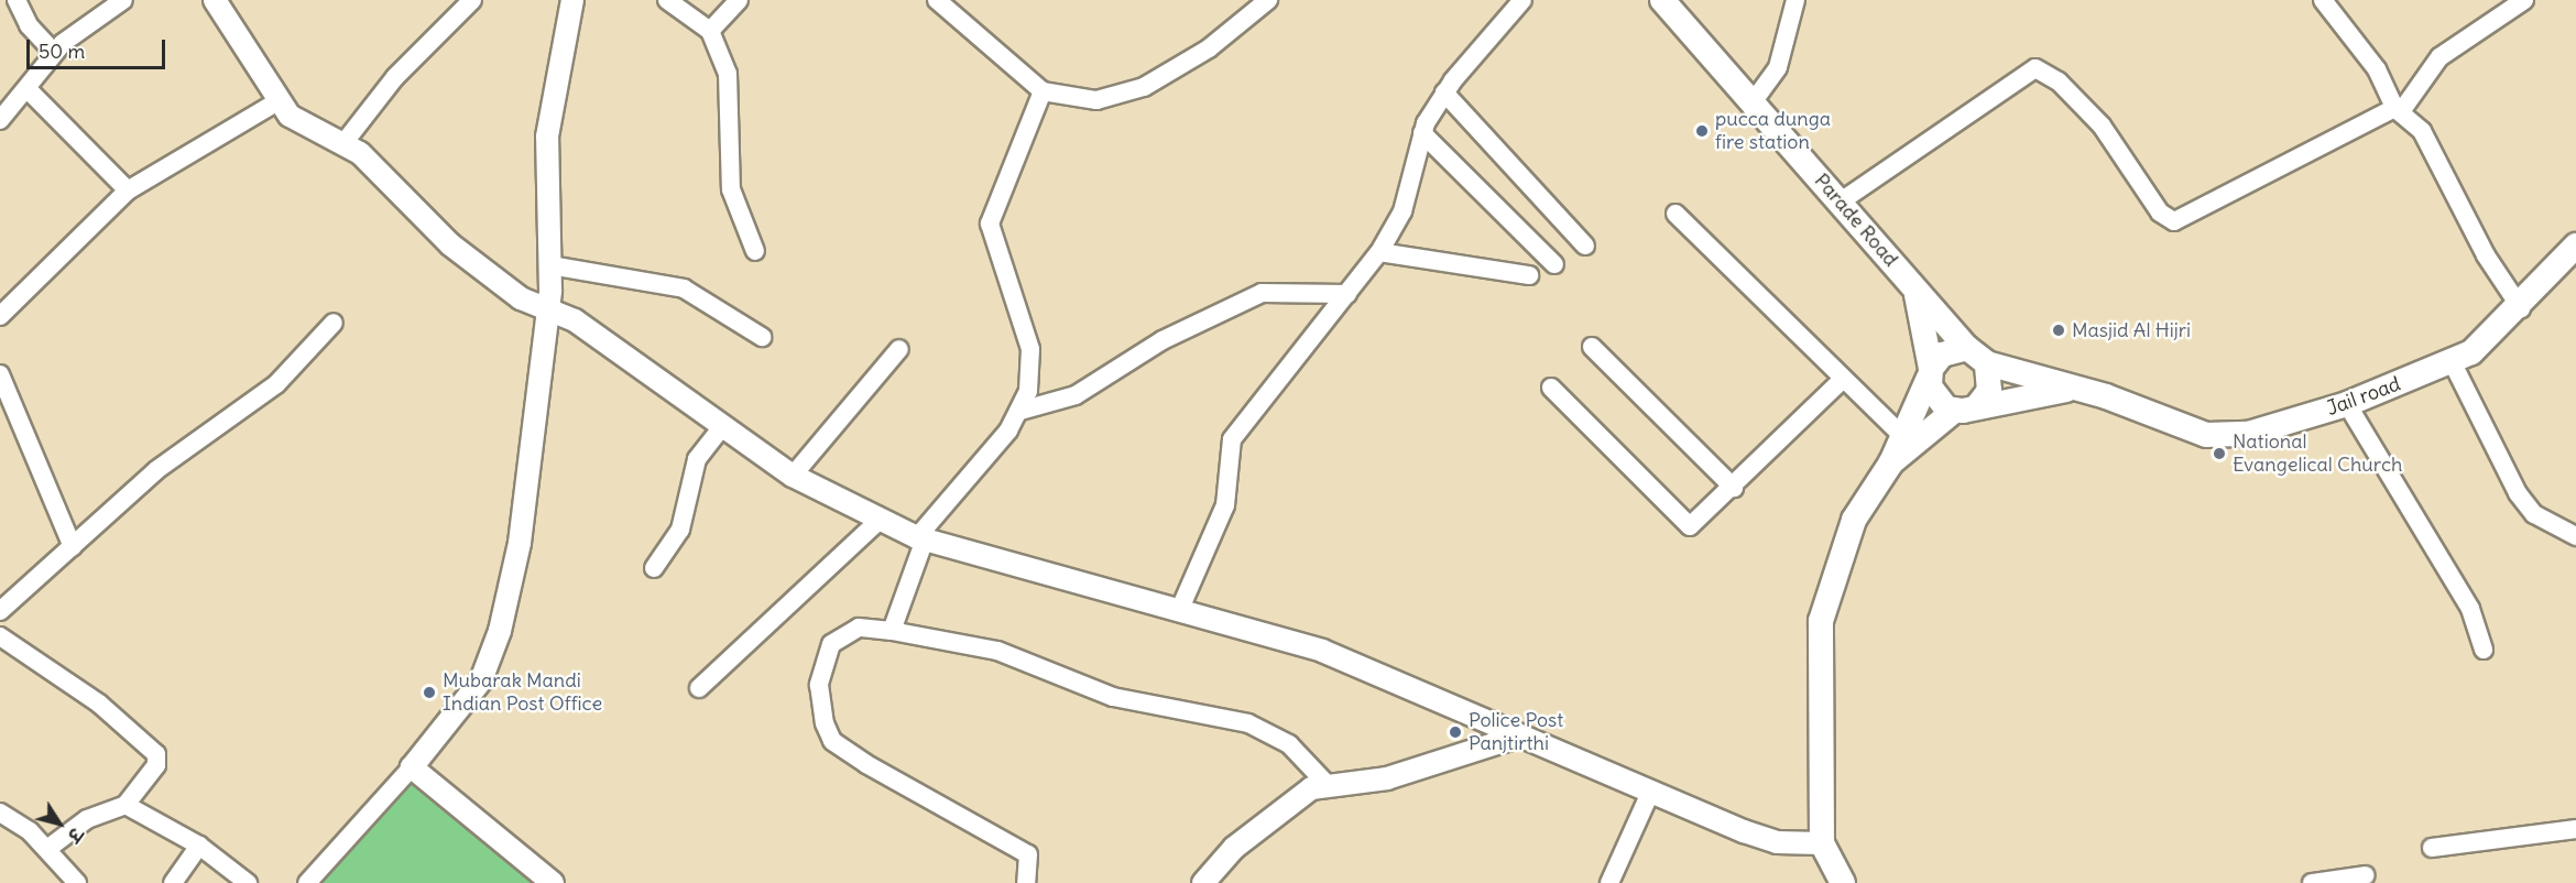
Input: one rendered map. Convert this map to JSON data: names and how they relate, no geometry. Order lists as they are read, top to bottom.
{
  "streets": {
    "main road": ["Parade Road", "Jail road"]
  },
  "crossings": [
    ["Parade Road", "Jail road"]
  ],
  "places": [
    "pucca dunga fire station",
    "Masjid Al Hijri",
    "National Evangelical Church",
    "Mubarak Mandi Indian Post Office",
    "Police Post Panjtirthi"
  ],
  "scale_bar": "50 m",
  "north": "bottom right"
}
